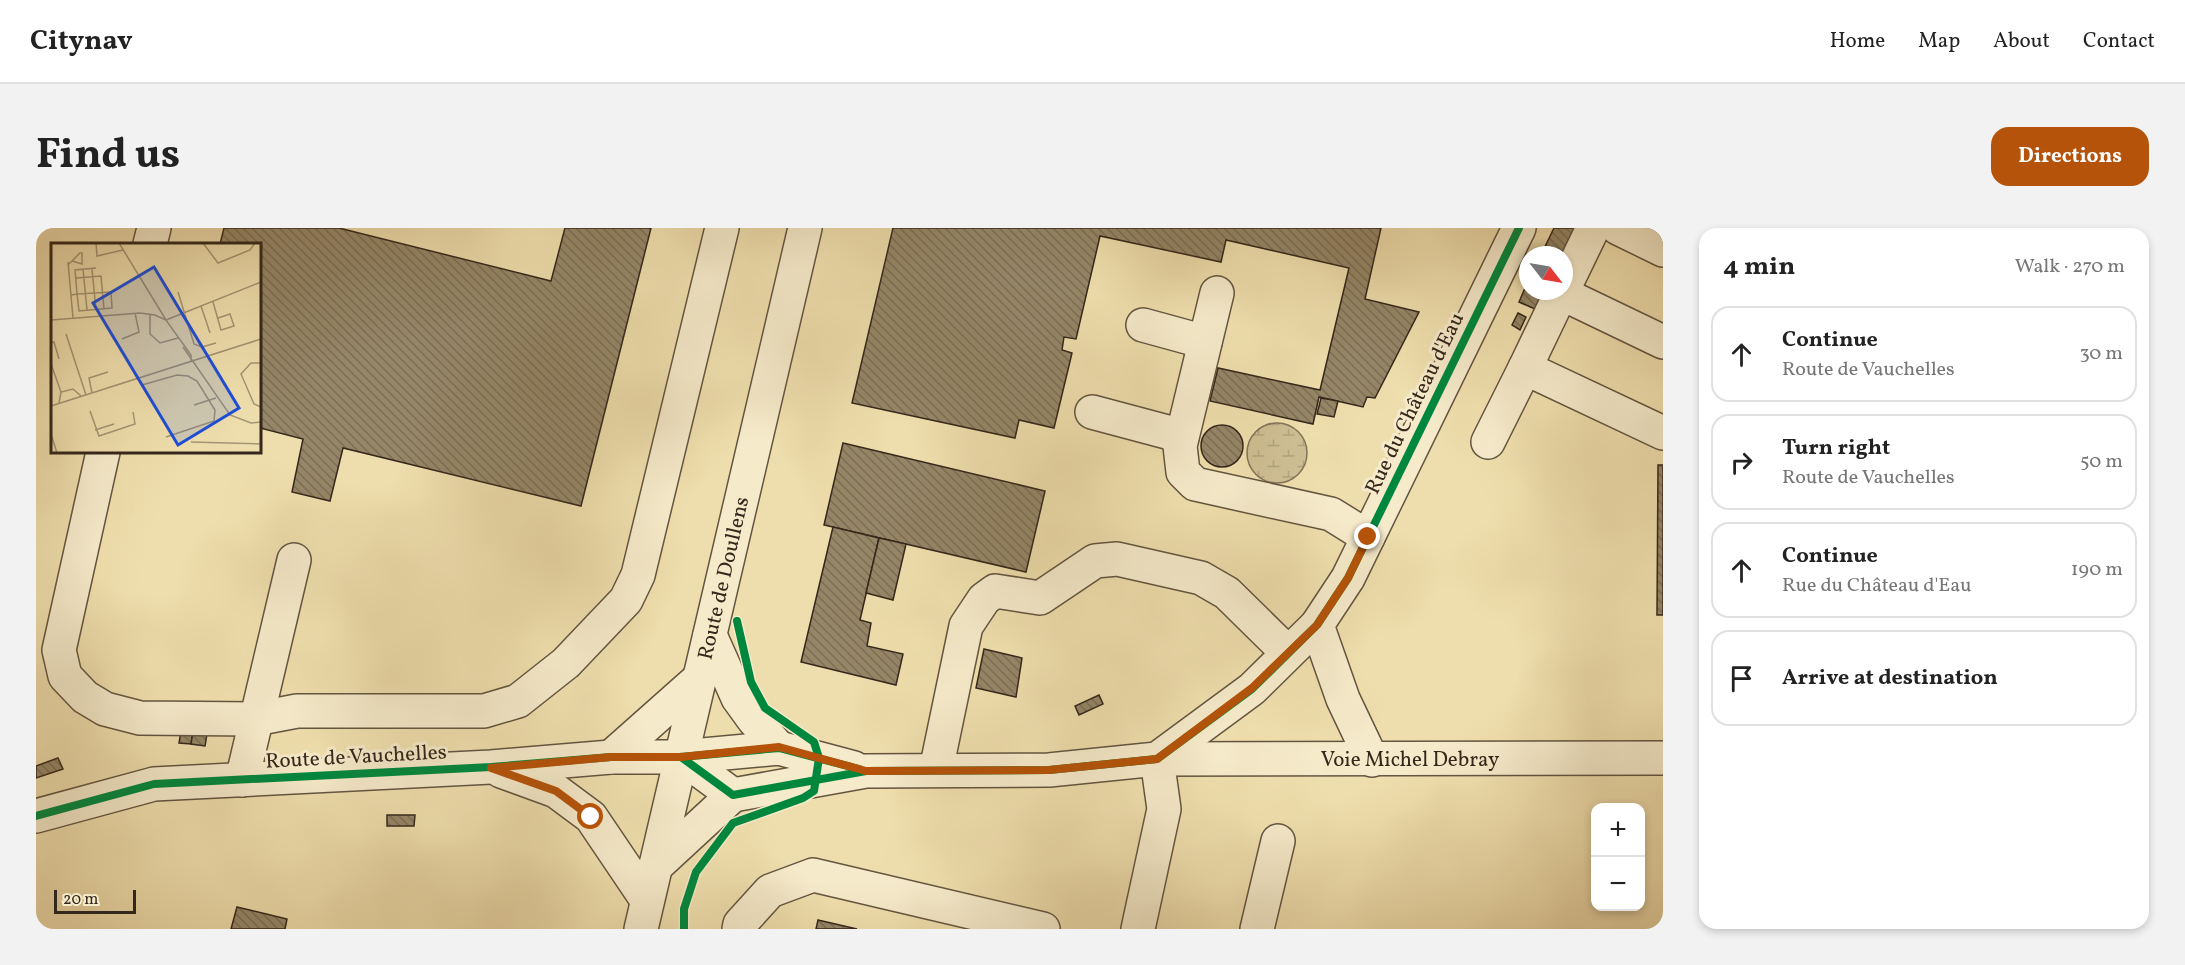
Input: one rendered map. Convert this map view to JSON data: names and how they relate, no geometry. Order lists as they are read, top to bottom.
{
  "streets": {
    "street": [
      "Rue du Château d'Eau",
      "Route de Doullens",
      "Route de Vauchelles",
      "Voie Michel Debray"
    ]
  },
  "crossings": [
    ["Rue du Château d'Eau", "Voie Michel Debray"],
    ["Route de Doullens", "Route de Vauchelles"]
  ],
  "scale_bar": "20 m",
  "north": "bottom right",
  "page": {
    "header": "Citynav",
    "nav": [
      "Home",
      "Map",
      "About",
      "Contact"
    ],
    "title": "Find us",
    "buttons": "Directions",
    "heading": ["4 min", "Walk · 270 m"],
    "list": [
      ["Continue", "Route de Vauchelles", "30 m"],
      ["Turn right", "Route de Vauchelles", "50 m"],
      ["Continue", "Rue du Château d'Eau", "190 m"],
      "Arrive at destination"
    ],
    "map_buttons": ["+", "−"],
    "scale": "20 m"
  }
}
